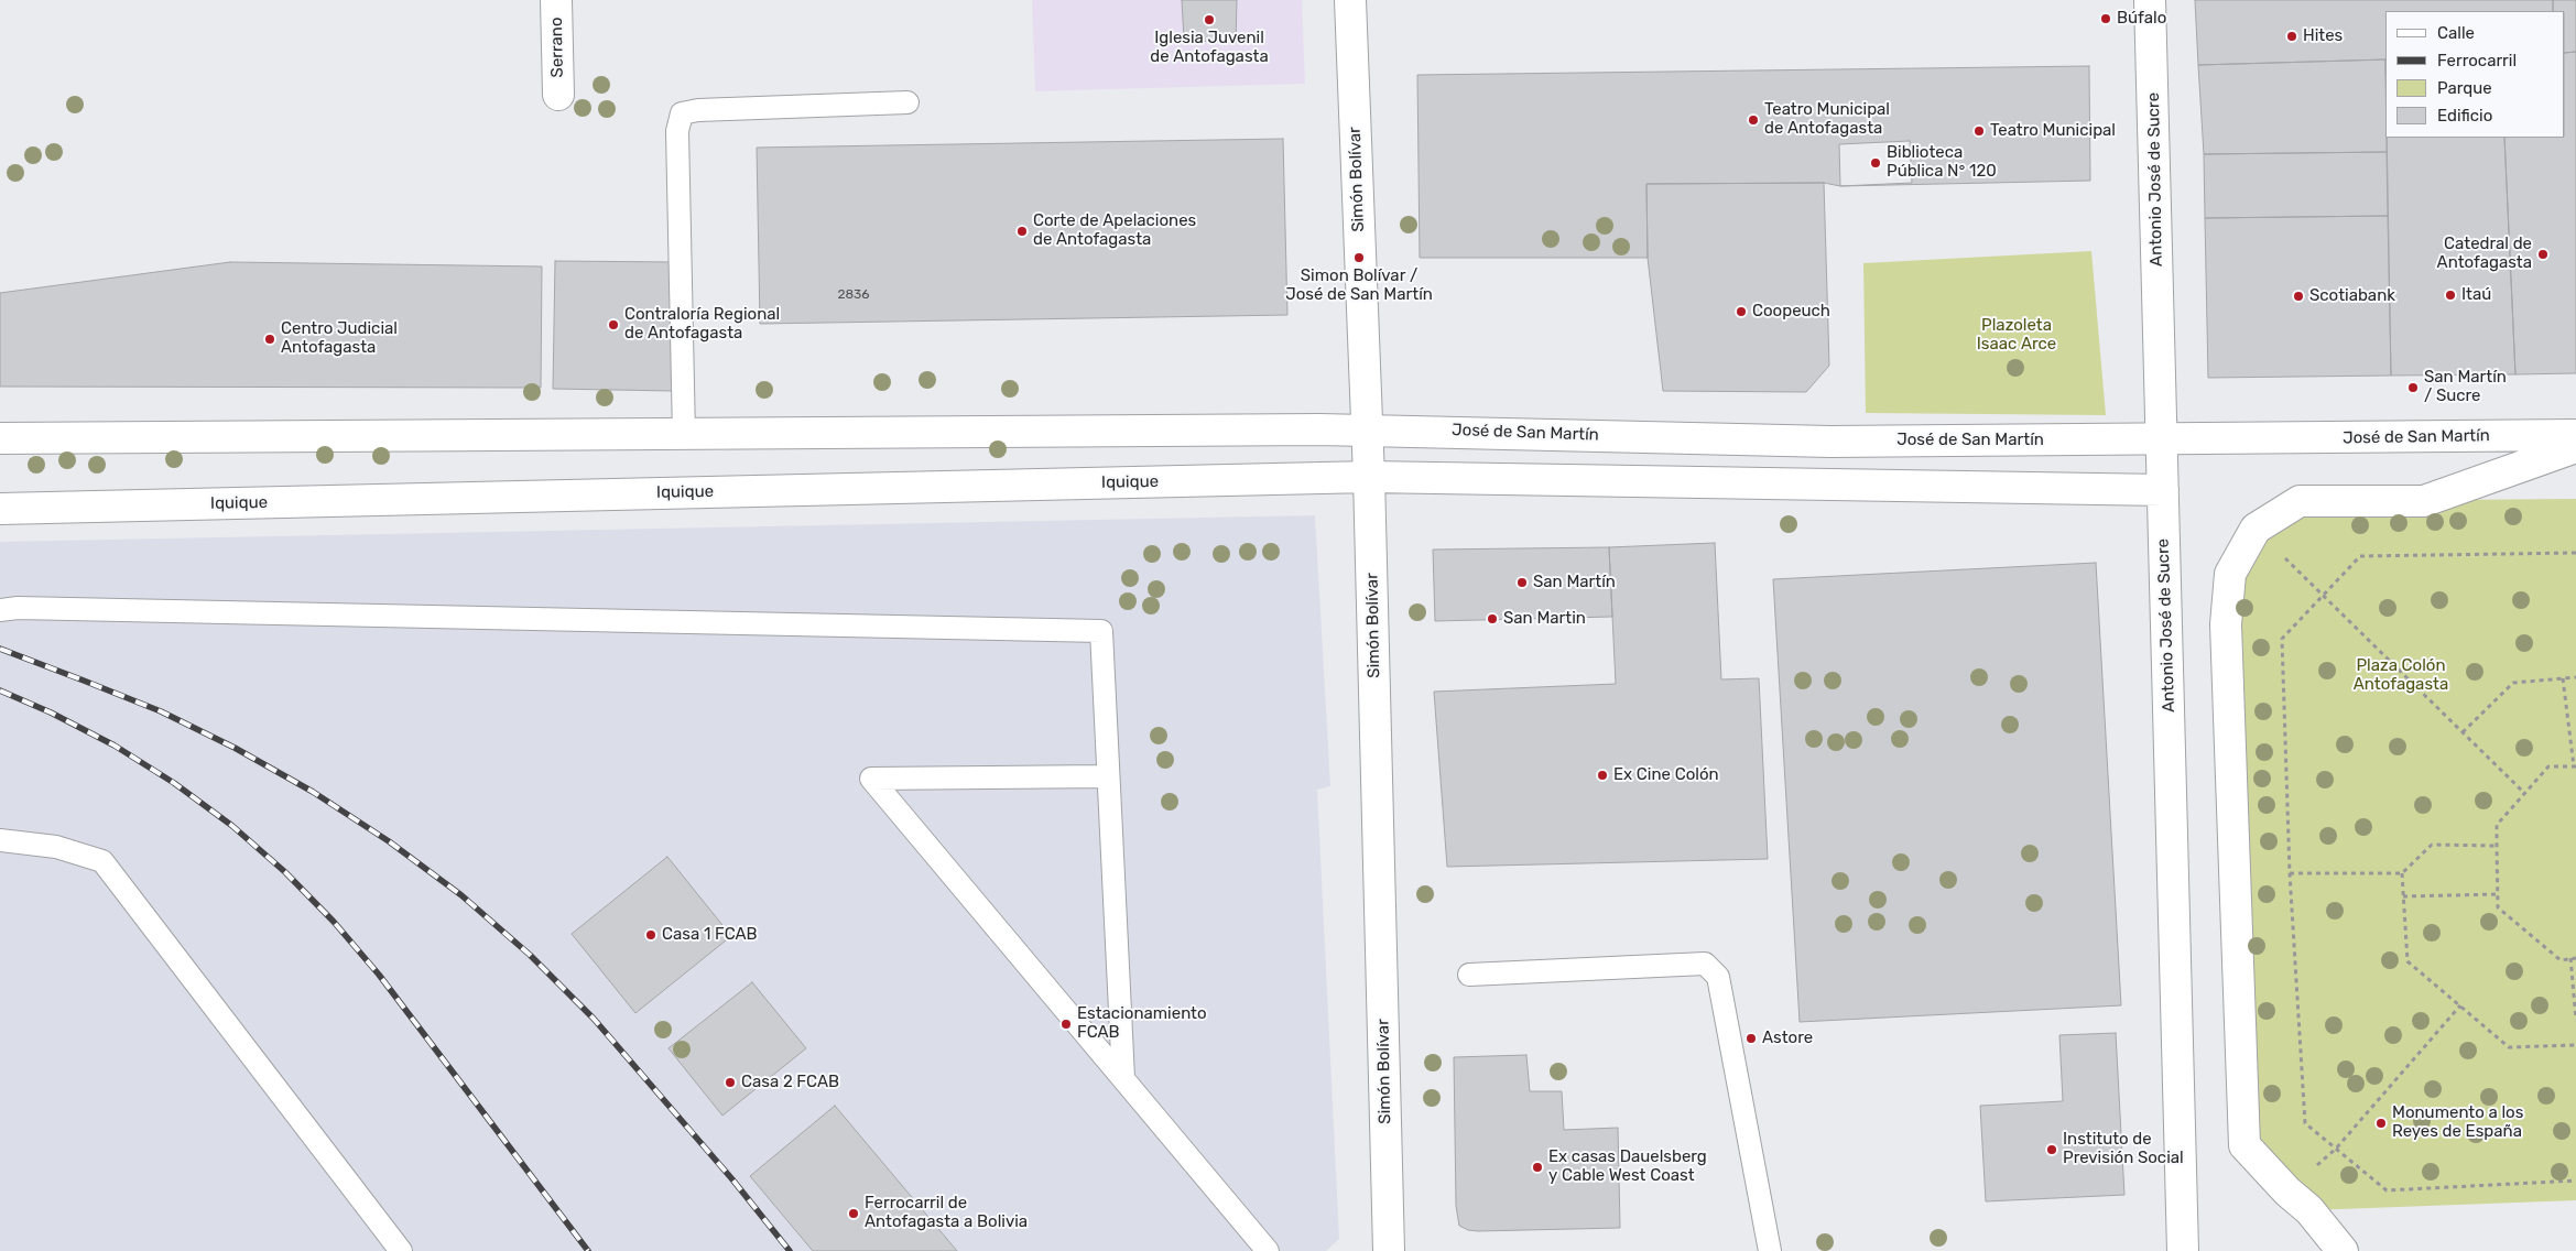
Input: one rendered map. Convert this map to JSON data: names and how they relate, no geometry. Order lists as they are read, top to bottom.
{
  "streets": {
    "street": [
      "Serrano",
      "Simón Bolívar",
      "Antonio José de Sucre",
      "José de San Martín",
      "Iquique"
    ]
  },
  "crossings": [
    ["Simón Bolívar", "José de San Martín"],
    ["Simón Bolívar", "Iquique"],
    ["Antonio José de Sucre", "José de San Martín"]
  ],
  "parks": ["Plazoleta Isaac Arce", "Plaza Colón Antofagasta"],
  "places": [
    "Búfalo",
    "Iglesia Juvenil de Antofagasta",
    "Hites",
    "Teatro Municipal de Antofagasta",
    "Teatro Municipal",
    "Biblioteca Pública N° 120",
    "Corte de Apelaciones de Antofagasta",
    "Catedral de Antofagasta",
    "Simon Bolívar / José de San Martín",
    "Itaú",
    "Scotiabank",
    "Coopeuch",
    "Contraloría Regional de Antofagasta",
    "Centro Judicial Antofagasta",
    "San Martín / Sucre",
    "San Martín",
    "San Martin",
    "Ex Cine Colón",
    "Casa 1 FCAB",
    "Estacionamiento FCAB",
    "Astore",
    "Casa 2 FCAB",
    "Monumento a los Reyes de España",
    "Instituto de Previsión Social",
    "Ex casas Dauelsberg y Cable West Coast",
    "Ferrocarril de Antofagasta a Bolivia"
  ],
  "house_numbers": ["2836"],
  "legend": [
    "Calle",
    "Ferrocarril",
    "Parque",
    "Edificio"
  ]
}
